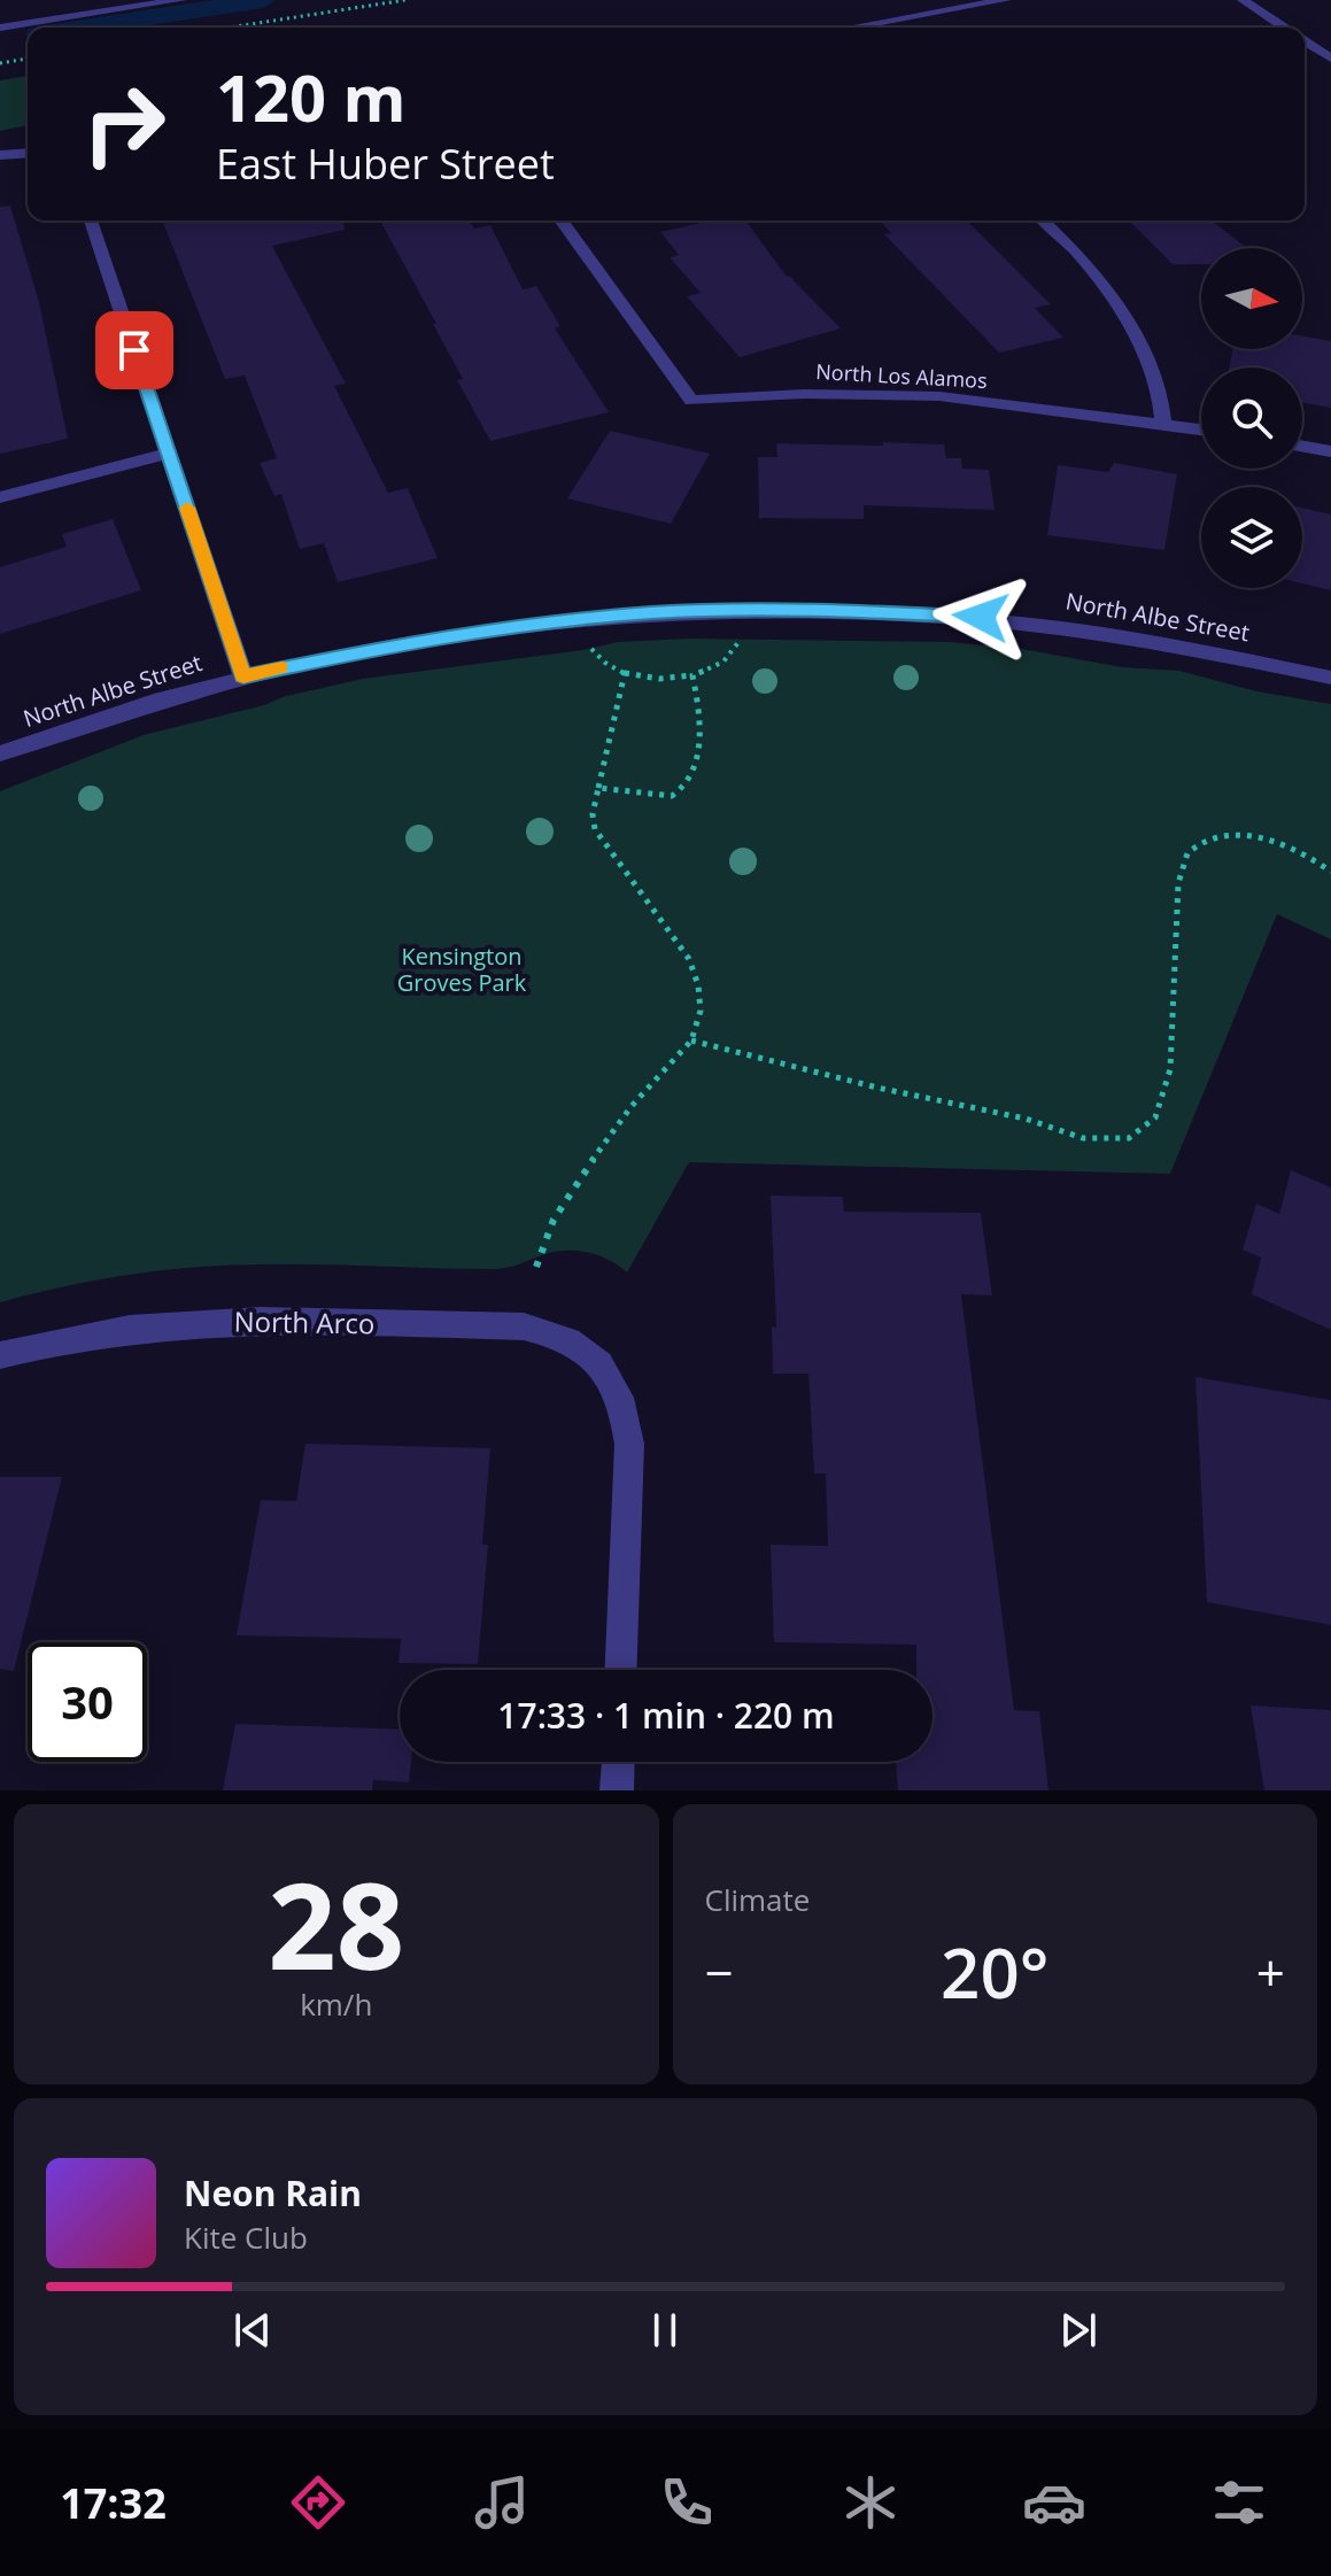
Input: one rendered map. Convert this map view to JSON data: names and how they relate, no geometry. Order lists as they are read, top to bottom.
{
  "streets": {
    "street": ["North Los Alamos", "North Albe Street", "North Arco"]
  },
  "parks": ["Kensington Groves Park"],
  "north": "right",
  "page": {
    "turn": ["120 m", "East Huber Street"],
    "limit": "30",
    "trip": "17:33 · 1 min · 220 m",
    "tile": [
      ["28", "km/h"],
      "Climate"
    ],
    "heat": ["−", "20°", "+"],
    "song": ["Neon Rain", "Kite Club"],
    "tabs": "17:32"
  }
}
